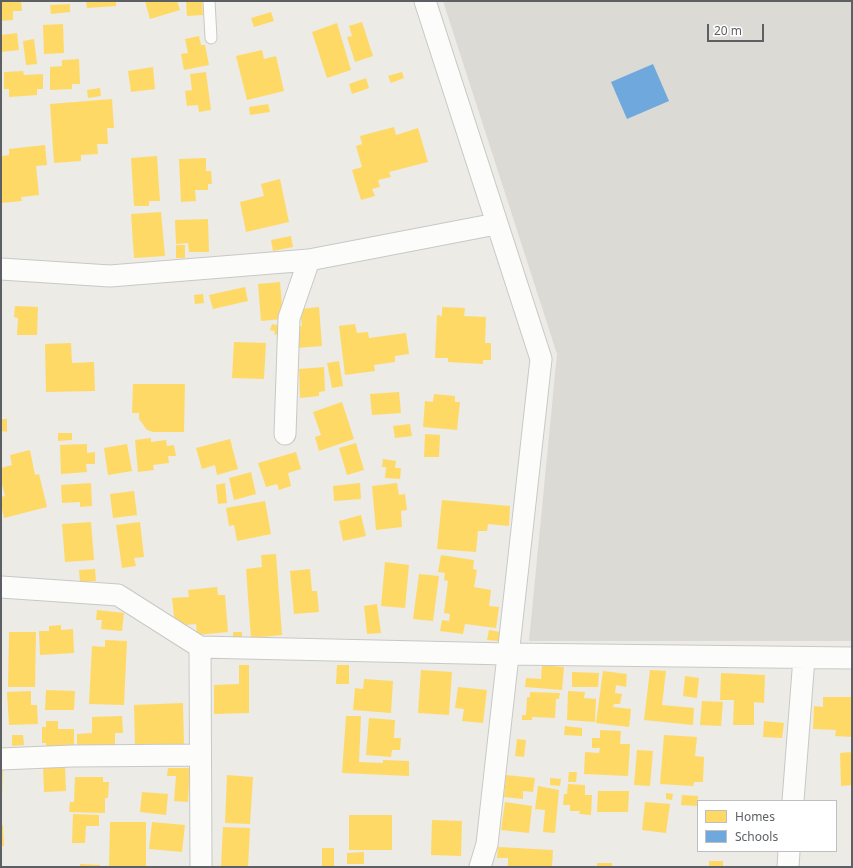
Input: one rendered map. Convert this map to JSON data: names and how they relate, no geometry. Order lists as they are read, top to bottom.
{
  "legend": ["Homes", "Schools"],
  "scale_bar": "20 m"
}
